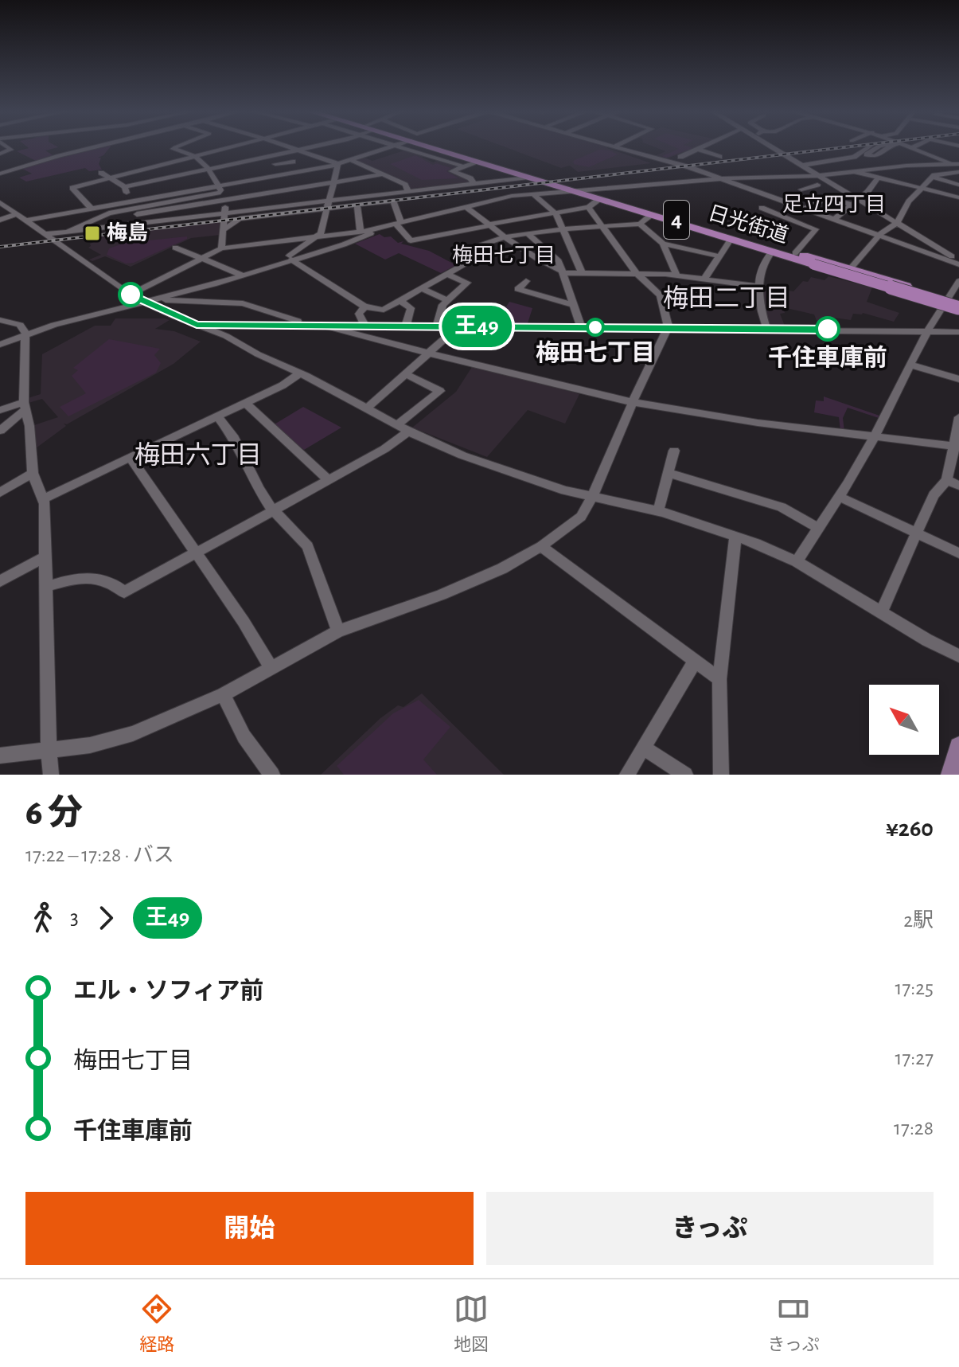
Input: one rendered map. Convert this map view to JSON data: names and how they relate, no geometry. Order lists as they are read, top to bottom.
{
  "streets": {
    "highway": ["4", "日光街道"]
  },
  "crossings": [
    ["4", "日光街道"]
  ],
  "districts": [
    "足立四丁目",
    "梅田七丁目",
    "梅田二丁目",
    "梅田六丁目"
  ],
  "places": {
    "transit": ["梅島"],
    "other": ["梅田七丁目", "千住車庫前"]
  },
  "lines": ["bus line 王49"],
  "north": "top left",
  "page": {
    "on_map": "王49",
    "heading": ["6 分", "17:22 – 17:28 · バス", "¥260"],
    "legs": ["3", "王49", "2駅"],
    "list": [
      {
        "name": "エル・ソフィア前",
        "value": "17:25"
      },
      {
        "name": "梅田七丁目",
        "value": "17:27"
      },
      {
        "name": "千住車庫前",
        "value": "17:28"
      }
    ],
    "buttons": ["開始", "きっぷ"],
    "tabs": ["経路", "地図", "きっぷ"]
  }
}
